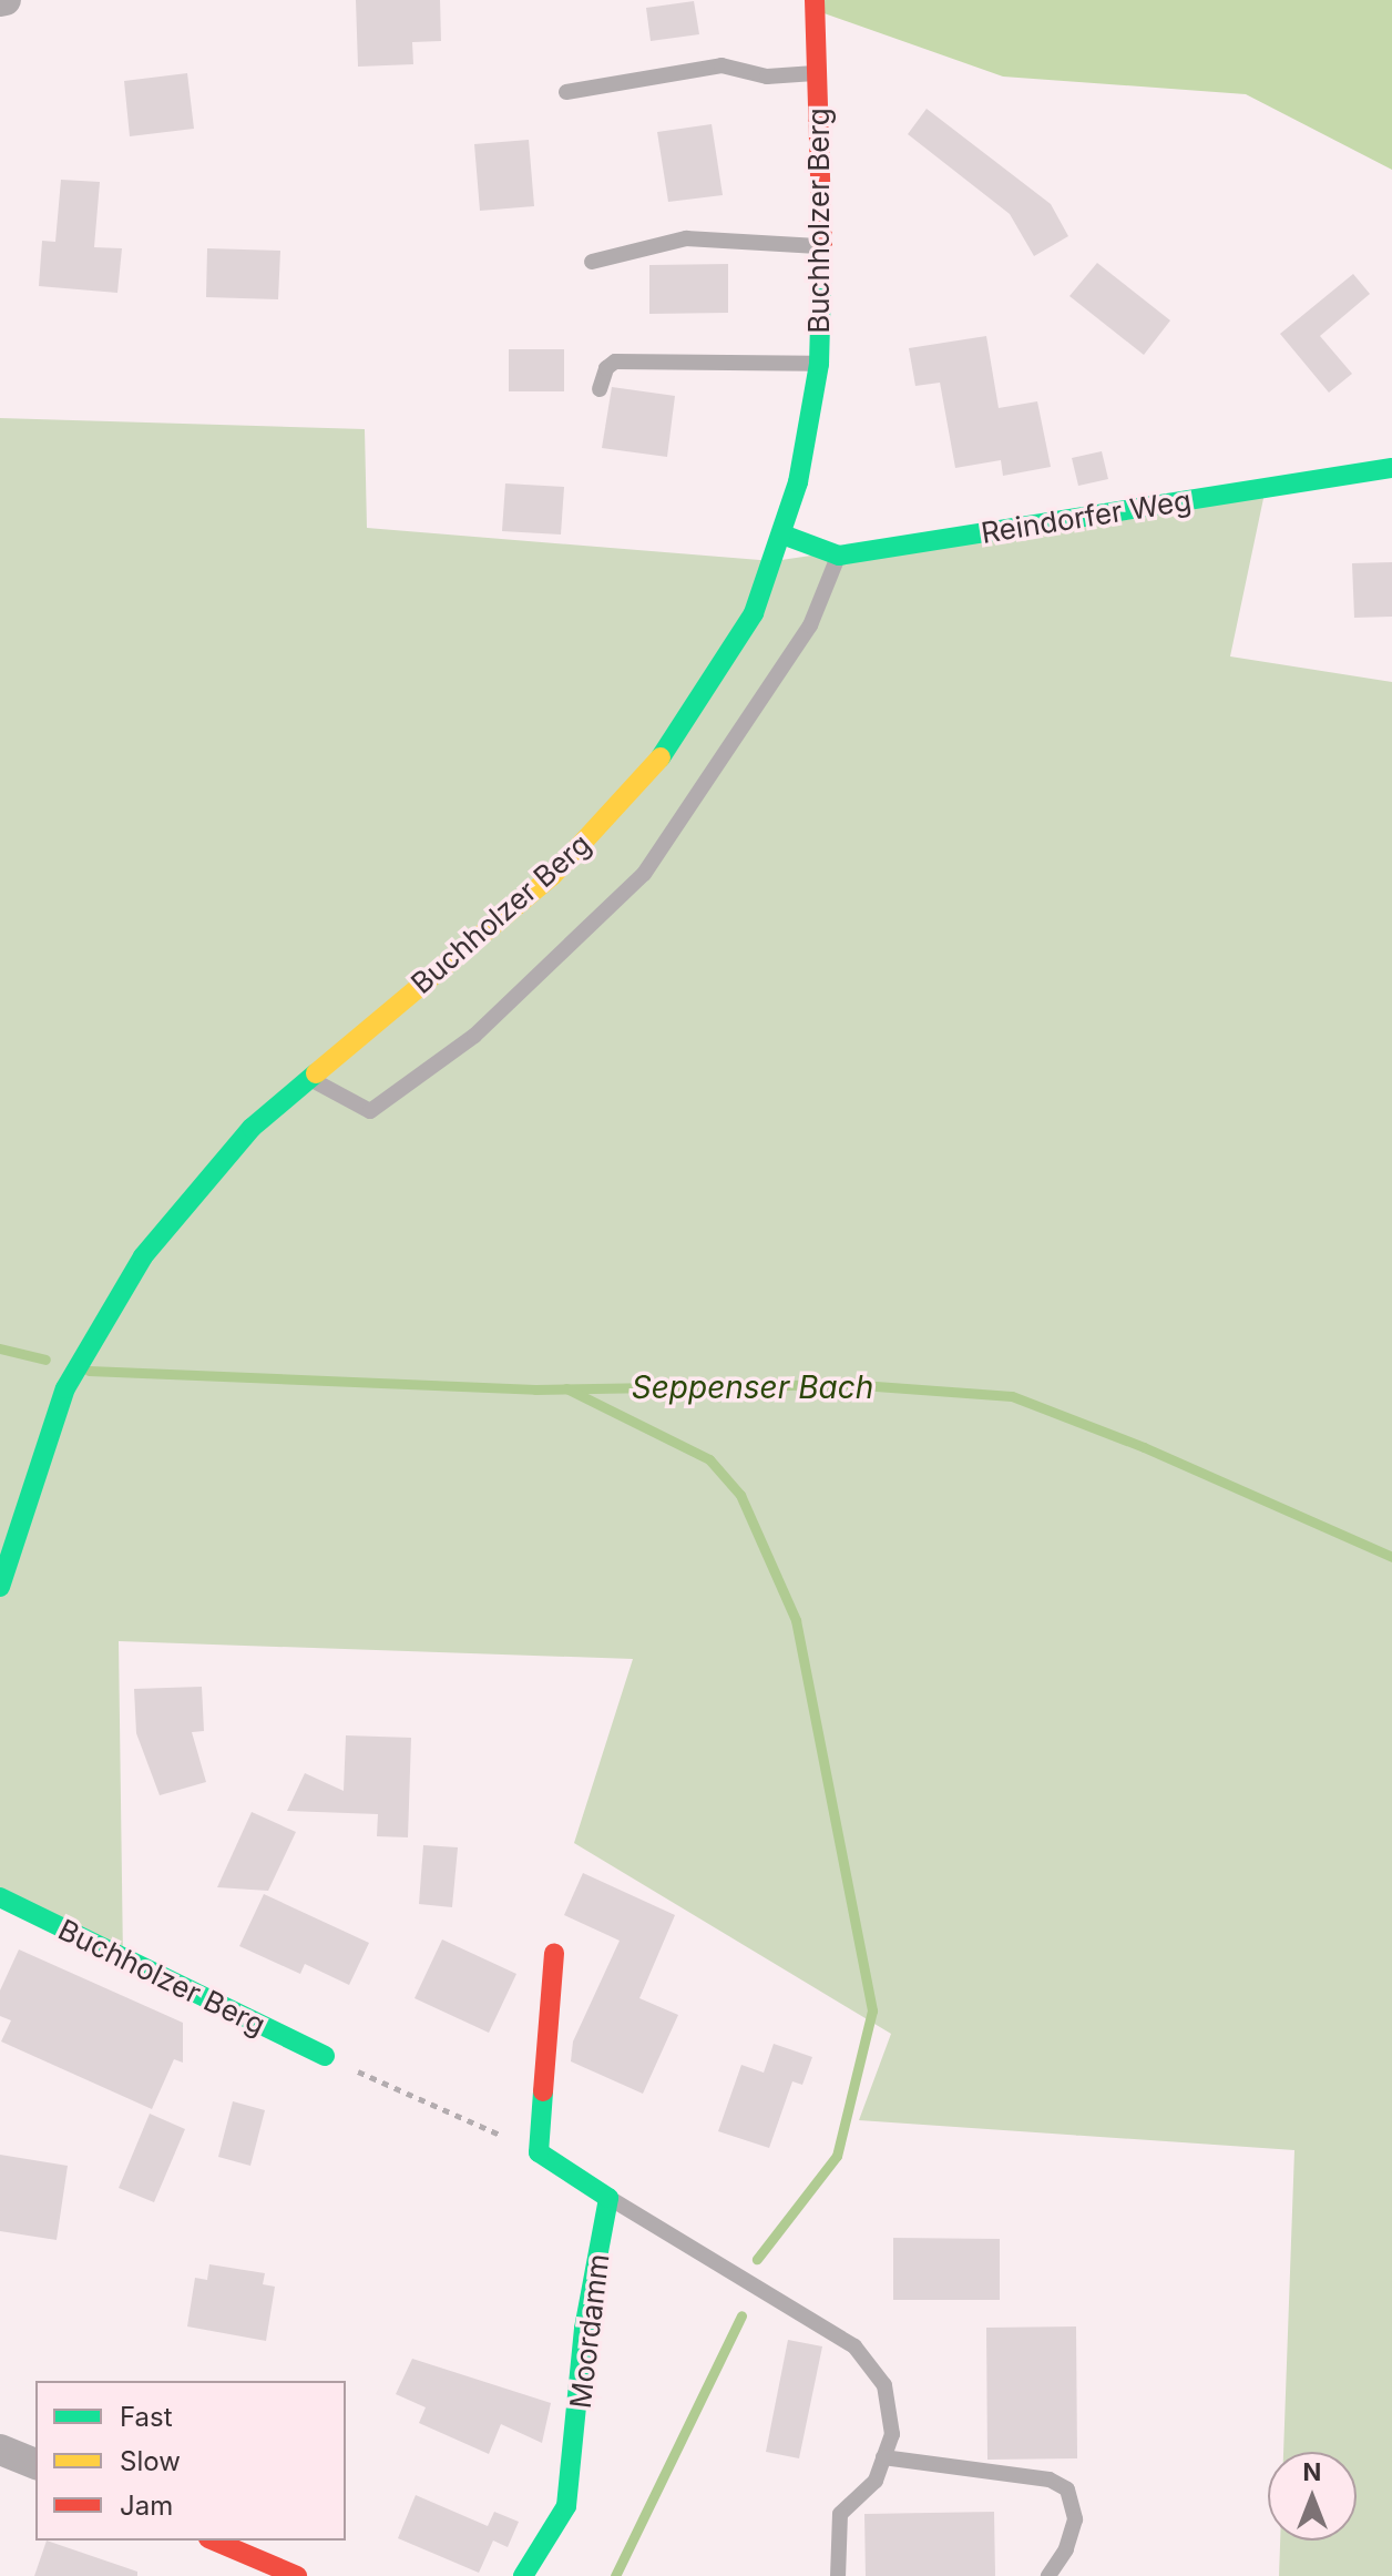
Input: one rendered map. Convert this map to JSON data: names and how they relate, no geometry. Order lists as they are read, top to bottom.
{
  "streets": {
    "main road": ["Buchholzer Berg", "Reindorfer Weg", "Moordamm"]
  },
  "crossings": [
    ["Buchholzer Berg", "Reindorfer Weg"]
  ],
  "water": ["Seppenser Bach"],
  "legend": ["Fast", "Slow", "Jam"],
  "north": "top"
}
